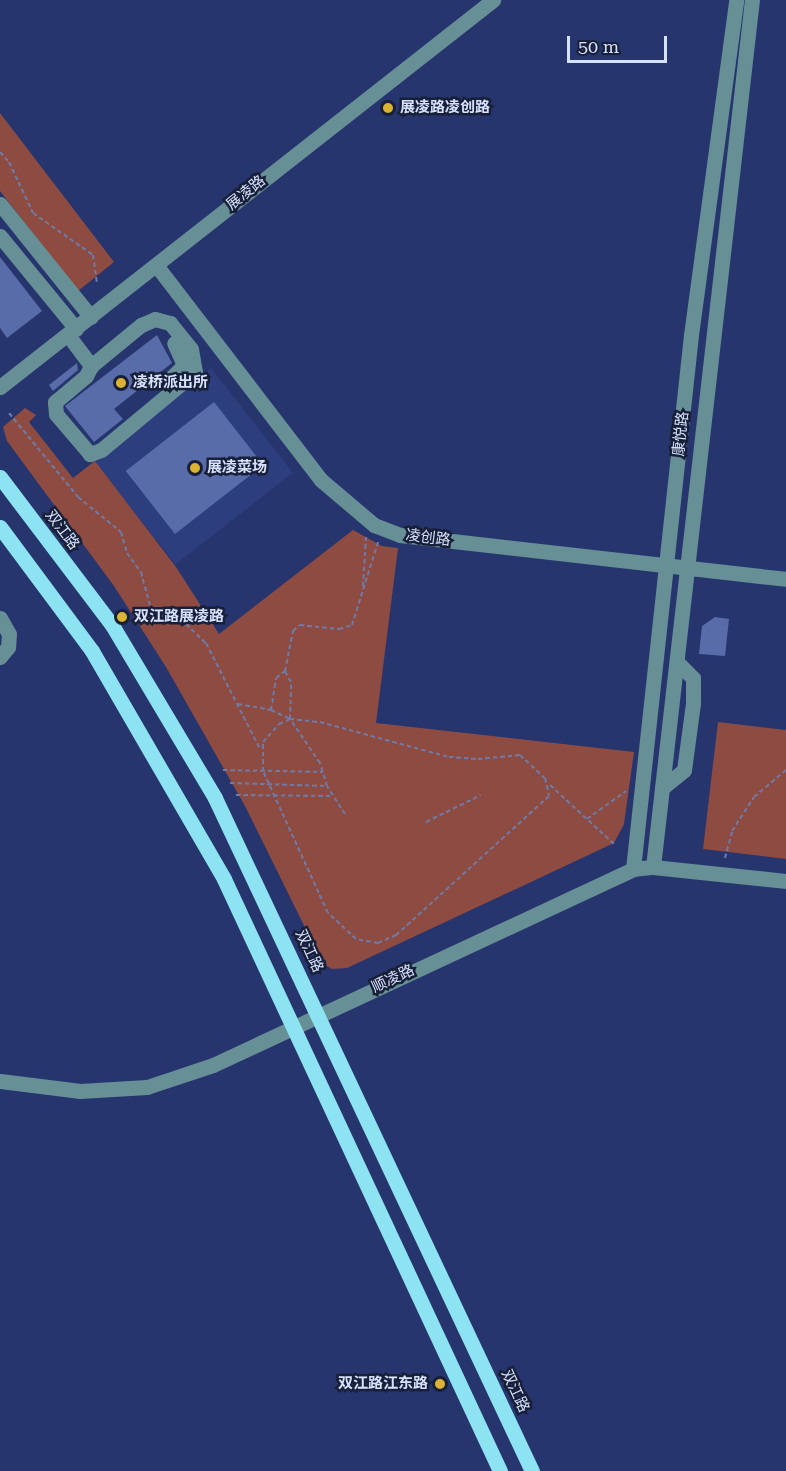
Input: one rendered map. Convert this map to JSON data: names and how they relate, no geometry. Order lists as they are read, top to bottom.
{
  "streets": {
    "main road": ["双江路"],
    "street": [
      "展凌路",
      "康悦路",
      "凌创路",
      "顺凌路"
    ]
  },
  "crossings": [
    ["展凌路", "凌创路"],
    ["康悦路", "凌创路"],
    ["康悦路", "顺凌路"],
    ["双江路", "顺凌路"]
  ],
  "places": [
    "展凌路凌创路",
    "凌桥派出所",
    "展凌菜场",
    "双江路展凌路",
    "双江路江东路"
  ],
  "scale_bar": "50 m"
}
